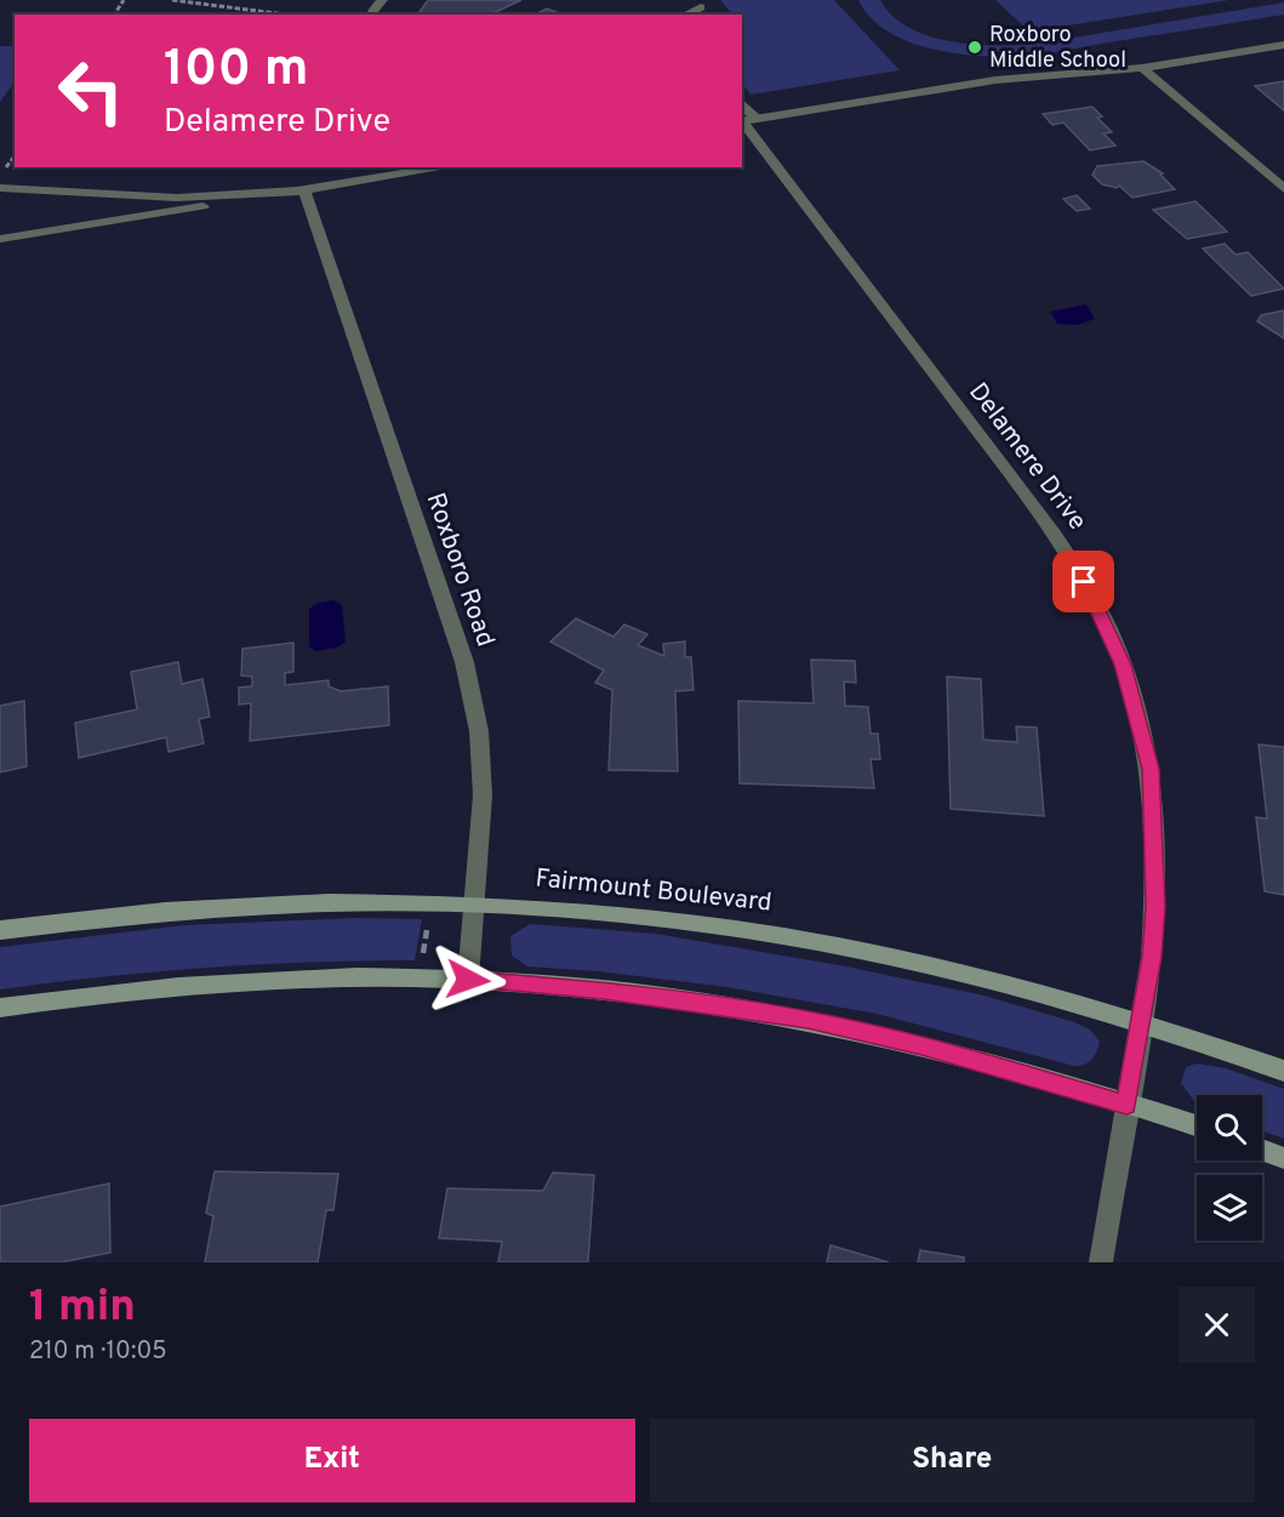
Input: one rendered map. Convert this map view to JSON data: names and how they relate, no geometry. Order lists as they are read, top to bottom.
{
  "streets": {
    "main road": ["Fairmount Boulevard"],
    "street": ["Delamere Drive", "Roxboro Road"]
  },
  "crossings": [
    ["Delamere Drive", "Fairmount Boulevard"],
    ["Roxboro Road", "Fairmount Boulevard"]
  ],
  "places": ["Roxboro Middle School"],
  "page": {
    "turn": ["100 m", "Delamere Drive"],
    "heading": ["1 min", "210 m · 10:05"],
    "buttons": ["Exit", "Share"]
  }
}
